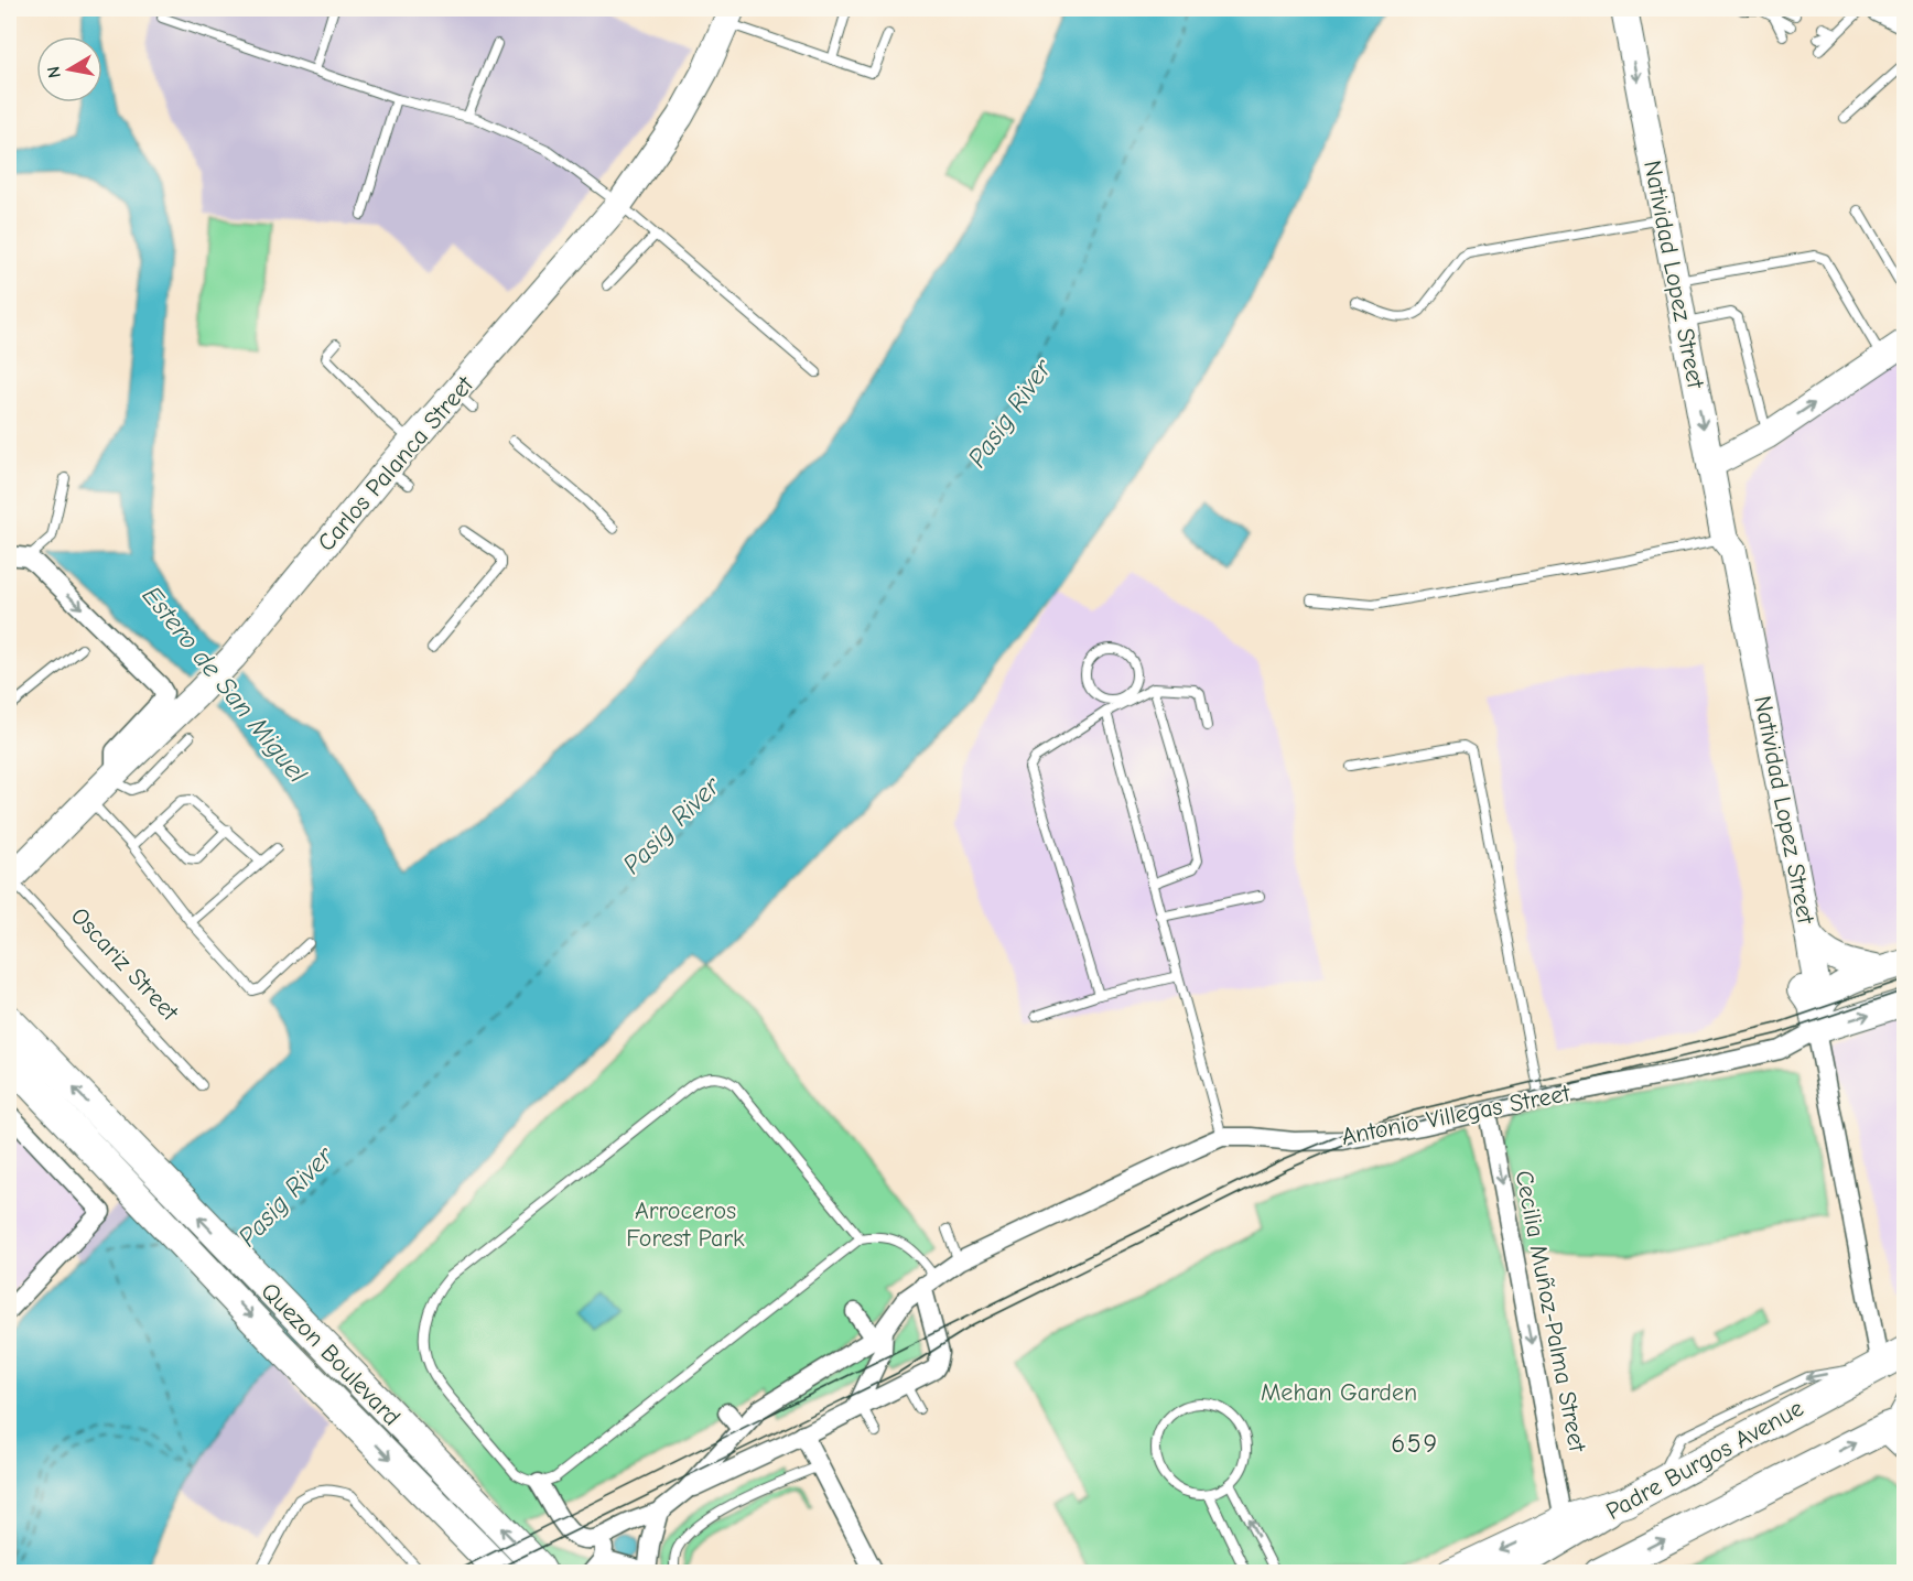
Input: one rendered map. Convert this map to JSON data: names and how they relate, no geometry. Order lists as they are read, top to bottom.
{
  "streets": {
    "main road": ["Quezon Boulevard", "Padre Burgos Avenue"],
    "street": [
      "Natividad Lopez Street",
      "Carlos Palanca Street",
      "Antonio Villegas Street",
      "Cecilia Muñoz-Palma Street"
    ],
    "lane": ["Oscariz Street"]
  },
  "crossings": [
    ["Natividad Lopez Street", "Antonio Villegas Street"],
    ["Natividad Lopez Street", "Padre Burgos Avenue"],
    ["Carlos Palanca Street", "Oscariz Street"],
    ["Antonio Villegas Street", "Cecilia Muñoz-Palma Street"]
  ],
  "one_way": ["Cecilia Muñoz-Palma Street"],
  "districts": ["659"],
  "water": ["Pasig River", "Estero de San Miguel"],
  "parks": ["Arroceros Forest Park", "Mehan Garden"],
  "north": "left"
}
